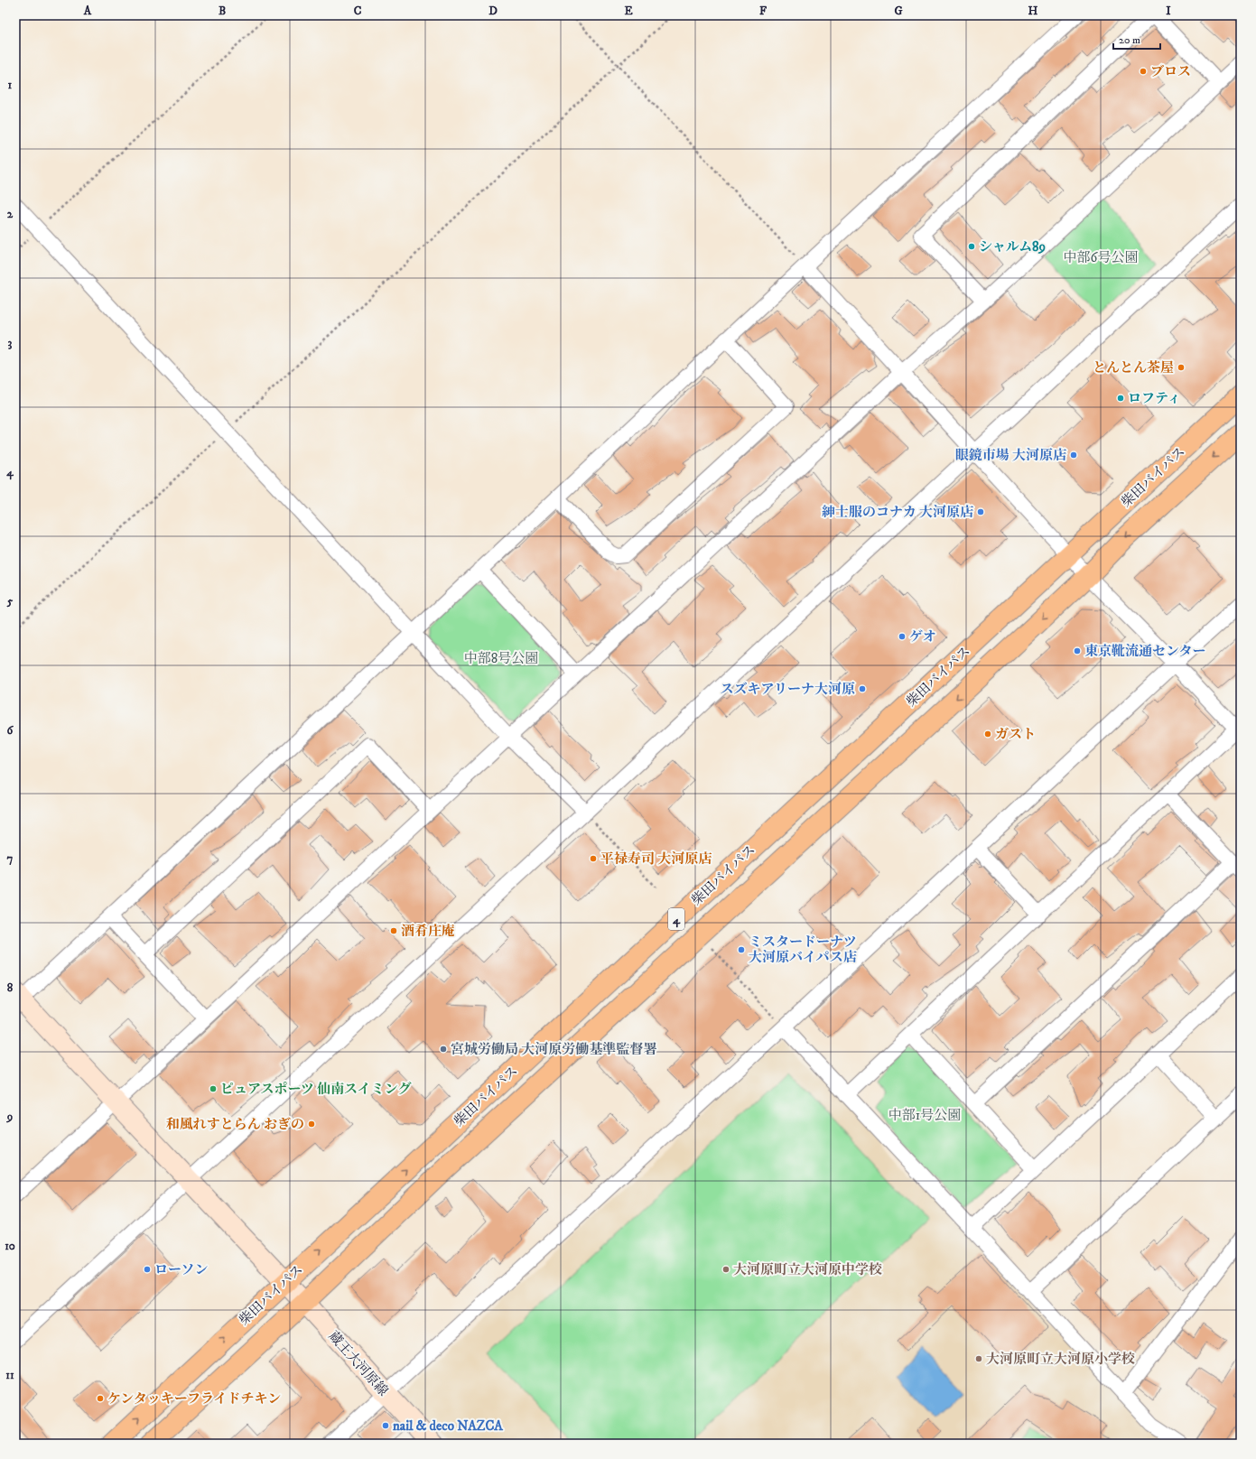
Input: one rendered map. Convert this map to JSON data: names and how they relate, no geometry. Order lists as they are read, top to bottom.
{
  "streets": {
    "highway": ["柴田バイパス", "4"],
    "street": ["蔵王大河原線"]
  },
  "crossings": [
    ["柴田バイパス", "蔵王大河原線"]
  ],
  "parks": ["中部6号公園", "中部8号公園", "中部1号公園"],
  "places": [
    "ブロス",
    "シャルム89",
    "とんとん茶屋",
    "ロフティ",
    "眼鏡市場 大河原店",
    "紳士服のコナカ 大河原店",
    "ゲオ",
    "東京靴流通センター",
    "スズキアリーナ大河原",
    "ガスト",
    "平禄寿司 大河原店",
    "酒肴庄庵",
    "ミスタードーナツ 大河原バイパス店",
    "宮城労働局 大河原労働基準監督署",
    "ピュアスポーツ 仙南スイミング",
    "和風れすとらん おぎの",
    "ローソン",
    "大河原町立大河原中学校",
    "大河原町立大河原小学校",
    "ケンタッキーフライドチキン",
    "nail & deco NAZCA"
  ],
  "scale_bar": "20 m",
  "grid": {
    "columns": [
      "A",
      "B",
      "C",
      "D",
      "E",
      "F",
      "G",
      "H",
      "I"
    ],
    "rows": [
      "1",
      "2",
      "3",
      "4",
      "5",
      "6",
      "7",
      "8",
      "9",
      "10",
      "11"
    ]
  }
}
